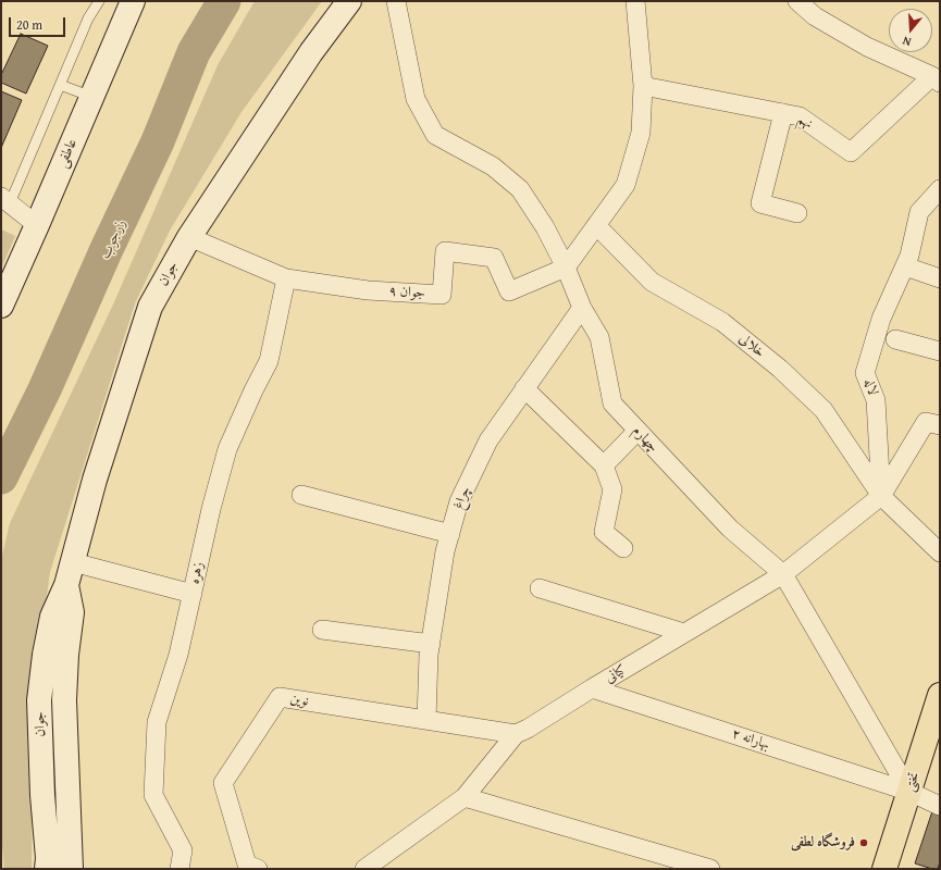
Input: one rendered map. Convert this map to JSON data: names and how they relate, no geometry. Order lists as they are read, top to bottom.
{
  "streets": {
    "main road": ["عاطفی", "جوان", "تختی"],
    "street": [
      "نهم",
      "جوان ۹",
      "خلالی",
      "لاله",
      "چهارم",
      "چراغ",
      "زهره",
      "کیانی",
      "نوین",
      "بهارانه ۲"
    ]
  },
  "crossings": [
    ["جوان", "جوان ۹"],
    ["جوان ۹", "چهارم"],
    ["جوان ۹", "زهره"],
    ["خلالی", "لاله"],
    ["خلالی", "کیانی"],
    ["لاله", "کیانی"],
    ["چهارم", "چراغ"],
    ["چهارم", "کیانی"],
    ["چهارم", "بهارانه ۲"],
    ["چهارم", "تختی"],
    ["چراغ", "نوین"],
    ["کیانی", "نوین"],
    ["کیانی", "بهارانه ۲"],
    ["بهارانه ۲", "تختی"]
  ],
  "water": ["زرجوب"],
  "places": ["فروشگاه لطفی"],
  "scale_bar": "20 m",
  "north": "bottom"
}
